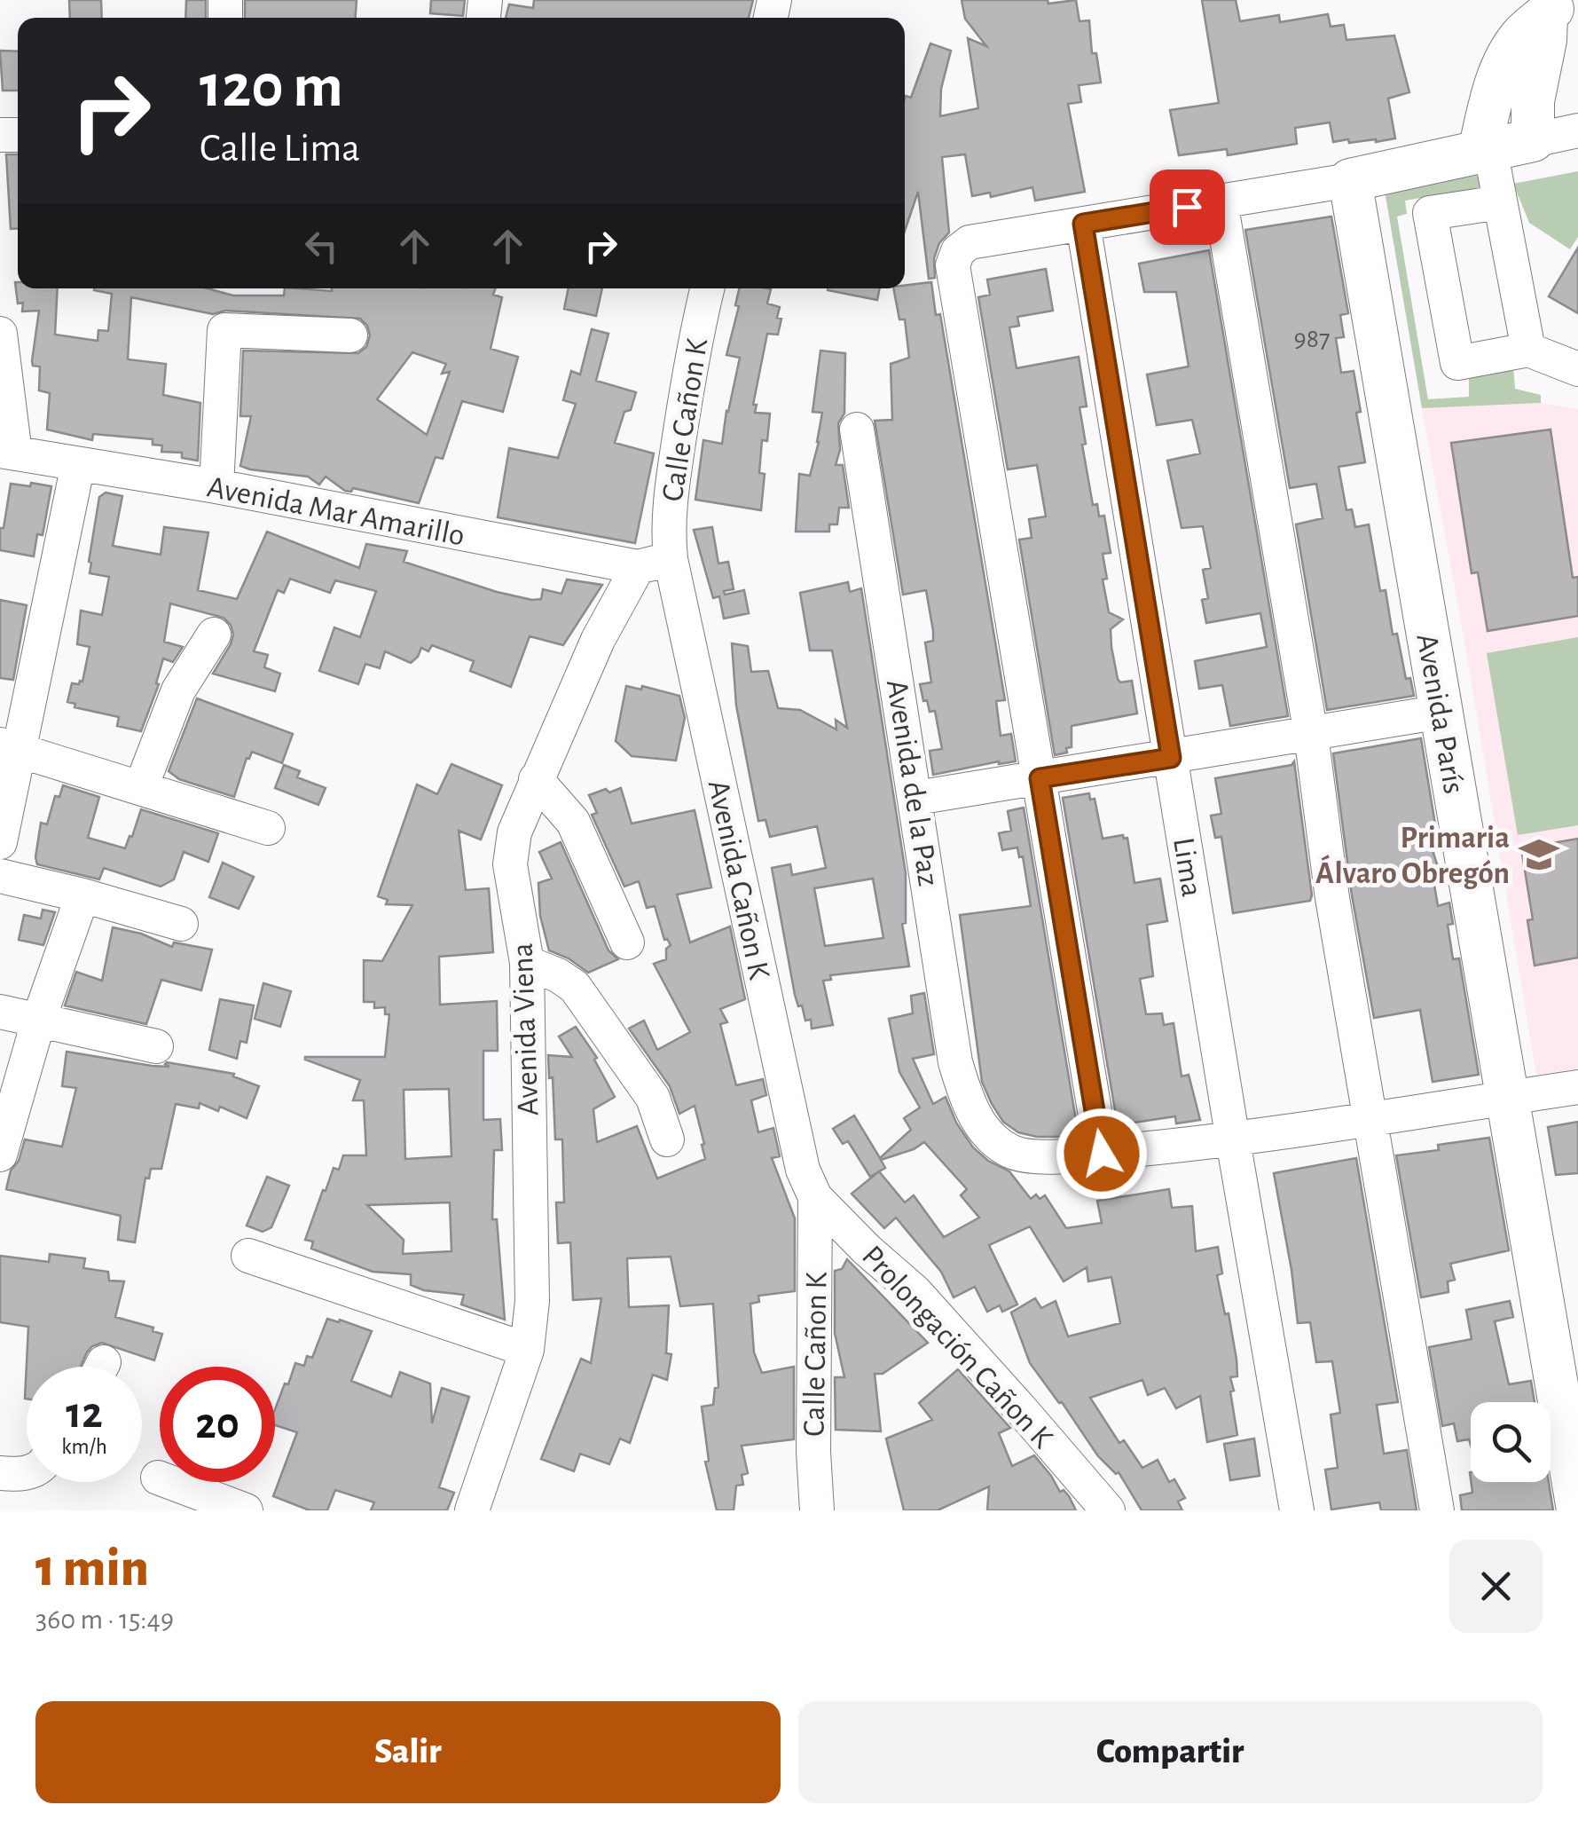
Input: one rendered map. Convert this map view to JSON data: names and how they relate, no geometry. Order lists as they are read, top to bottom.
{
  "streets": {
    "main road": ["Avenida París"],
    "street": [
      "Calle Cañon K",
      "Avenida Mar Amarillo",
      "Avenida de la Paz",
      "Lima",
      "Avenida Cañon K",
      "Avenida Viena",
      "Prolongación Cañon K"
    ]
  },
  "crossings": [
    ["Calle Cañon K", "Avenida Mar Amarillo"],
    ["Calle Cañon K", "Avenida Cañon K"],
    ["Calle Cañon K", "Prolongación Cañon K"],
    ["Avenida Mar Amarillo", "Avenida Cañon K"],
    ["Avenida Mar Amarillo", "Avenida Viena"],
    ["Avenida Cañon K", "Prolongación Cañon K"]
  ],
  "places": {
    "school or university": ["Primaria Álvaro Obregón"]
  },
  "house_numbers": ["987"],
  "page": {
    "turn": ["120 m", "Calle Lima"],
    "speed": "12 km/h",
    "limit": "20",
    "heading": ["1 min", "360 m · 15:49"],
    "buttons": ["Salir", "Compartir"]
  }
}
